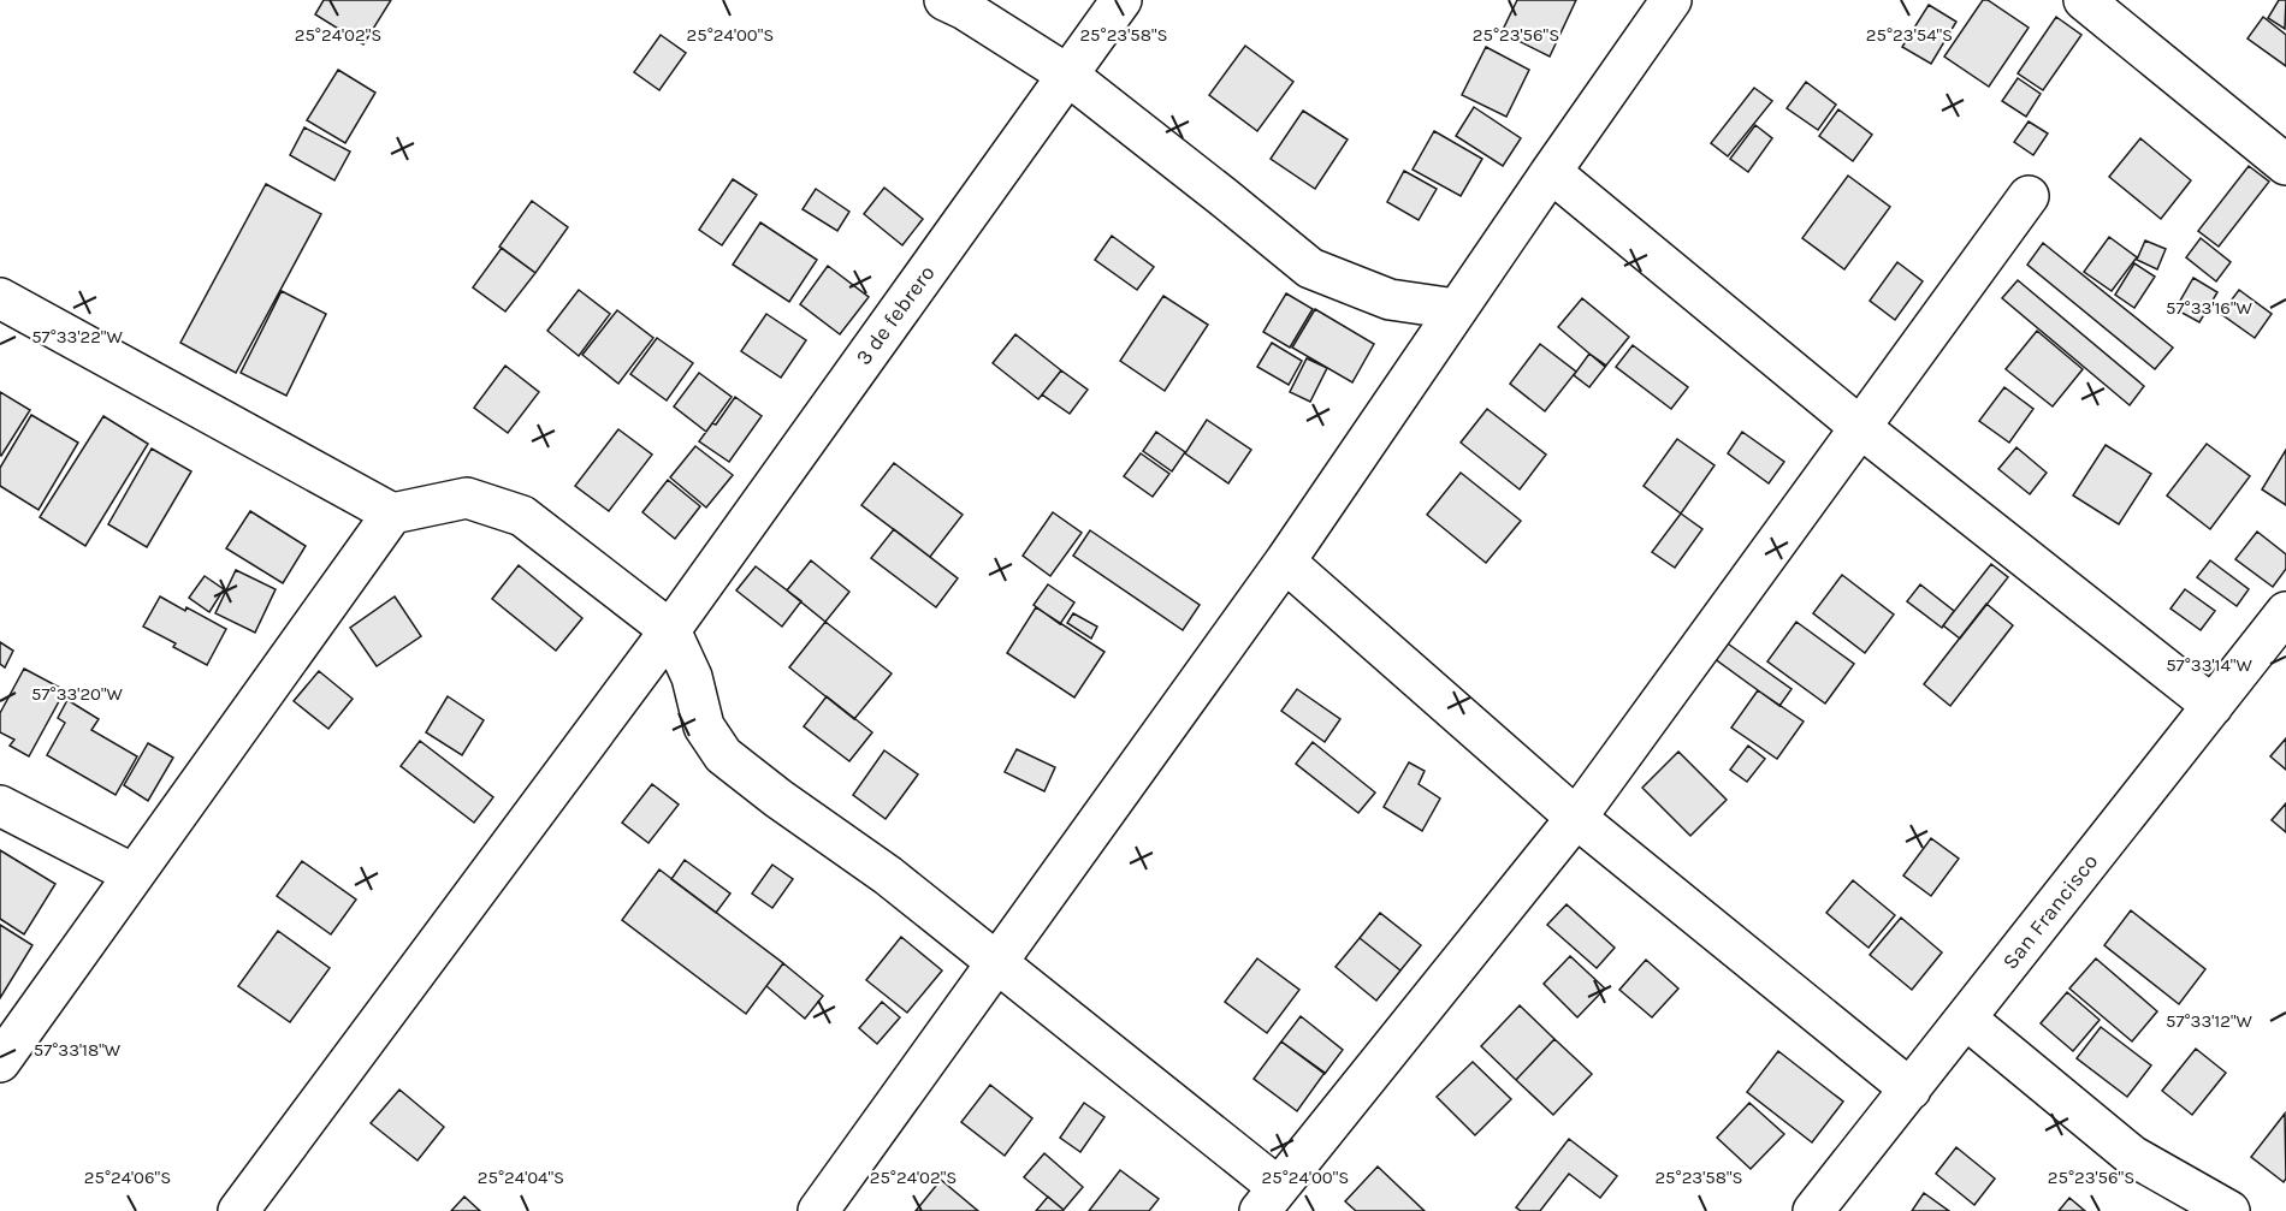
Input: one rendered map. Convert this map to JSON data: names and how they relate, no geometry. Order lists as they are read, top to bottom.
{
  "streets": {
    "street": ["3 de febrero", "San Francisco"]
  },
  "coordinates": [
    "25°24'02\"S",
    "25°24'00\"S",
    "25°23'58\"S",
    "25°23'56\"S",
    "25°23'54\"S",
    "57°33'16\"W",
    "57°33'22\"W",
    "57°33'14\"W",
    "57°33'20\"W",
    "57°33'12\"W",
    "57°33'18\"W",
    "25°24'06\"S",
    "25°24'04\"S"
  ]
}
